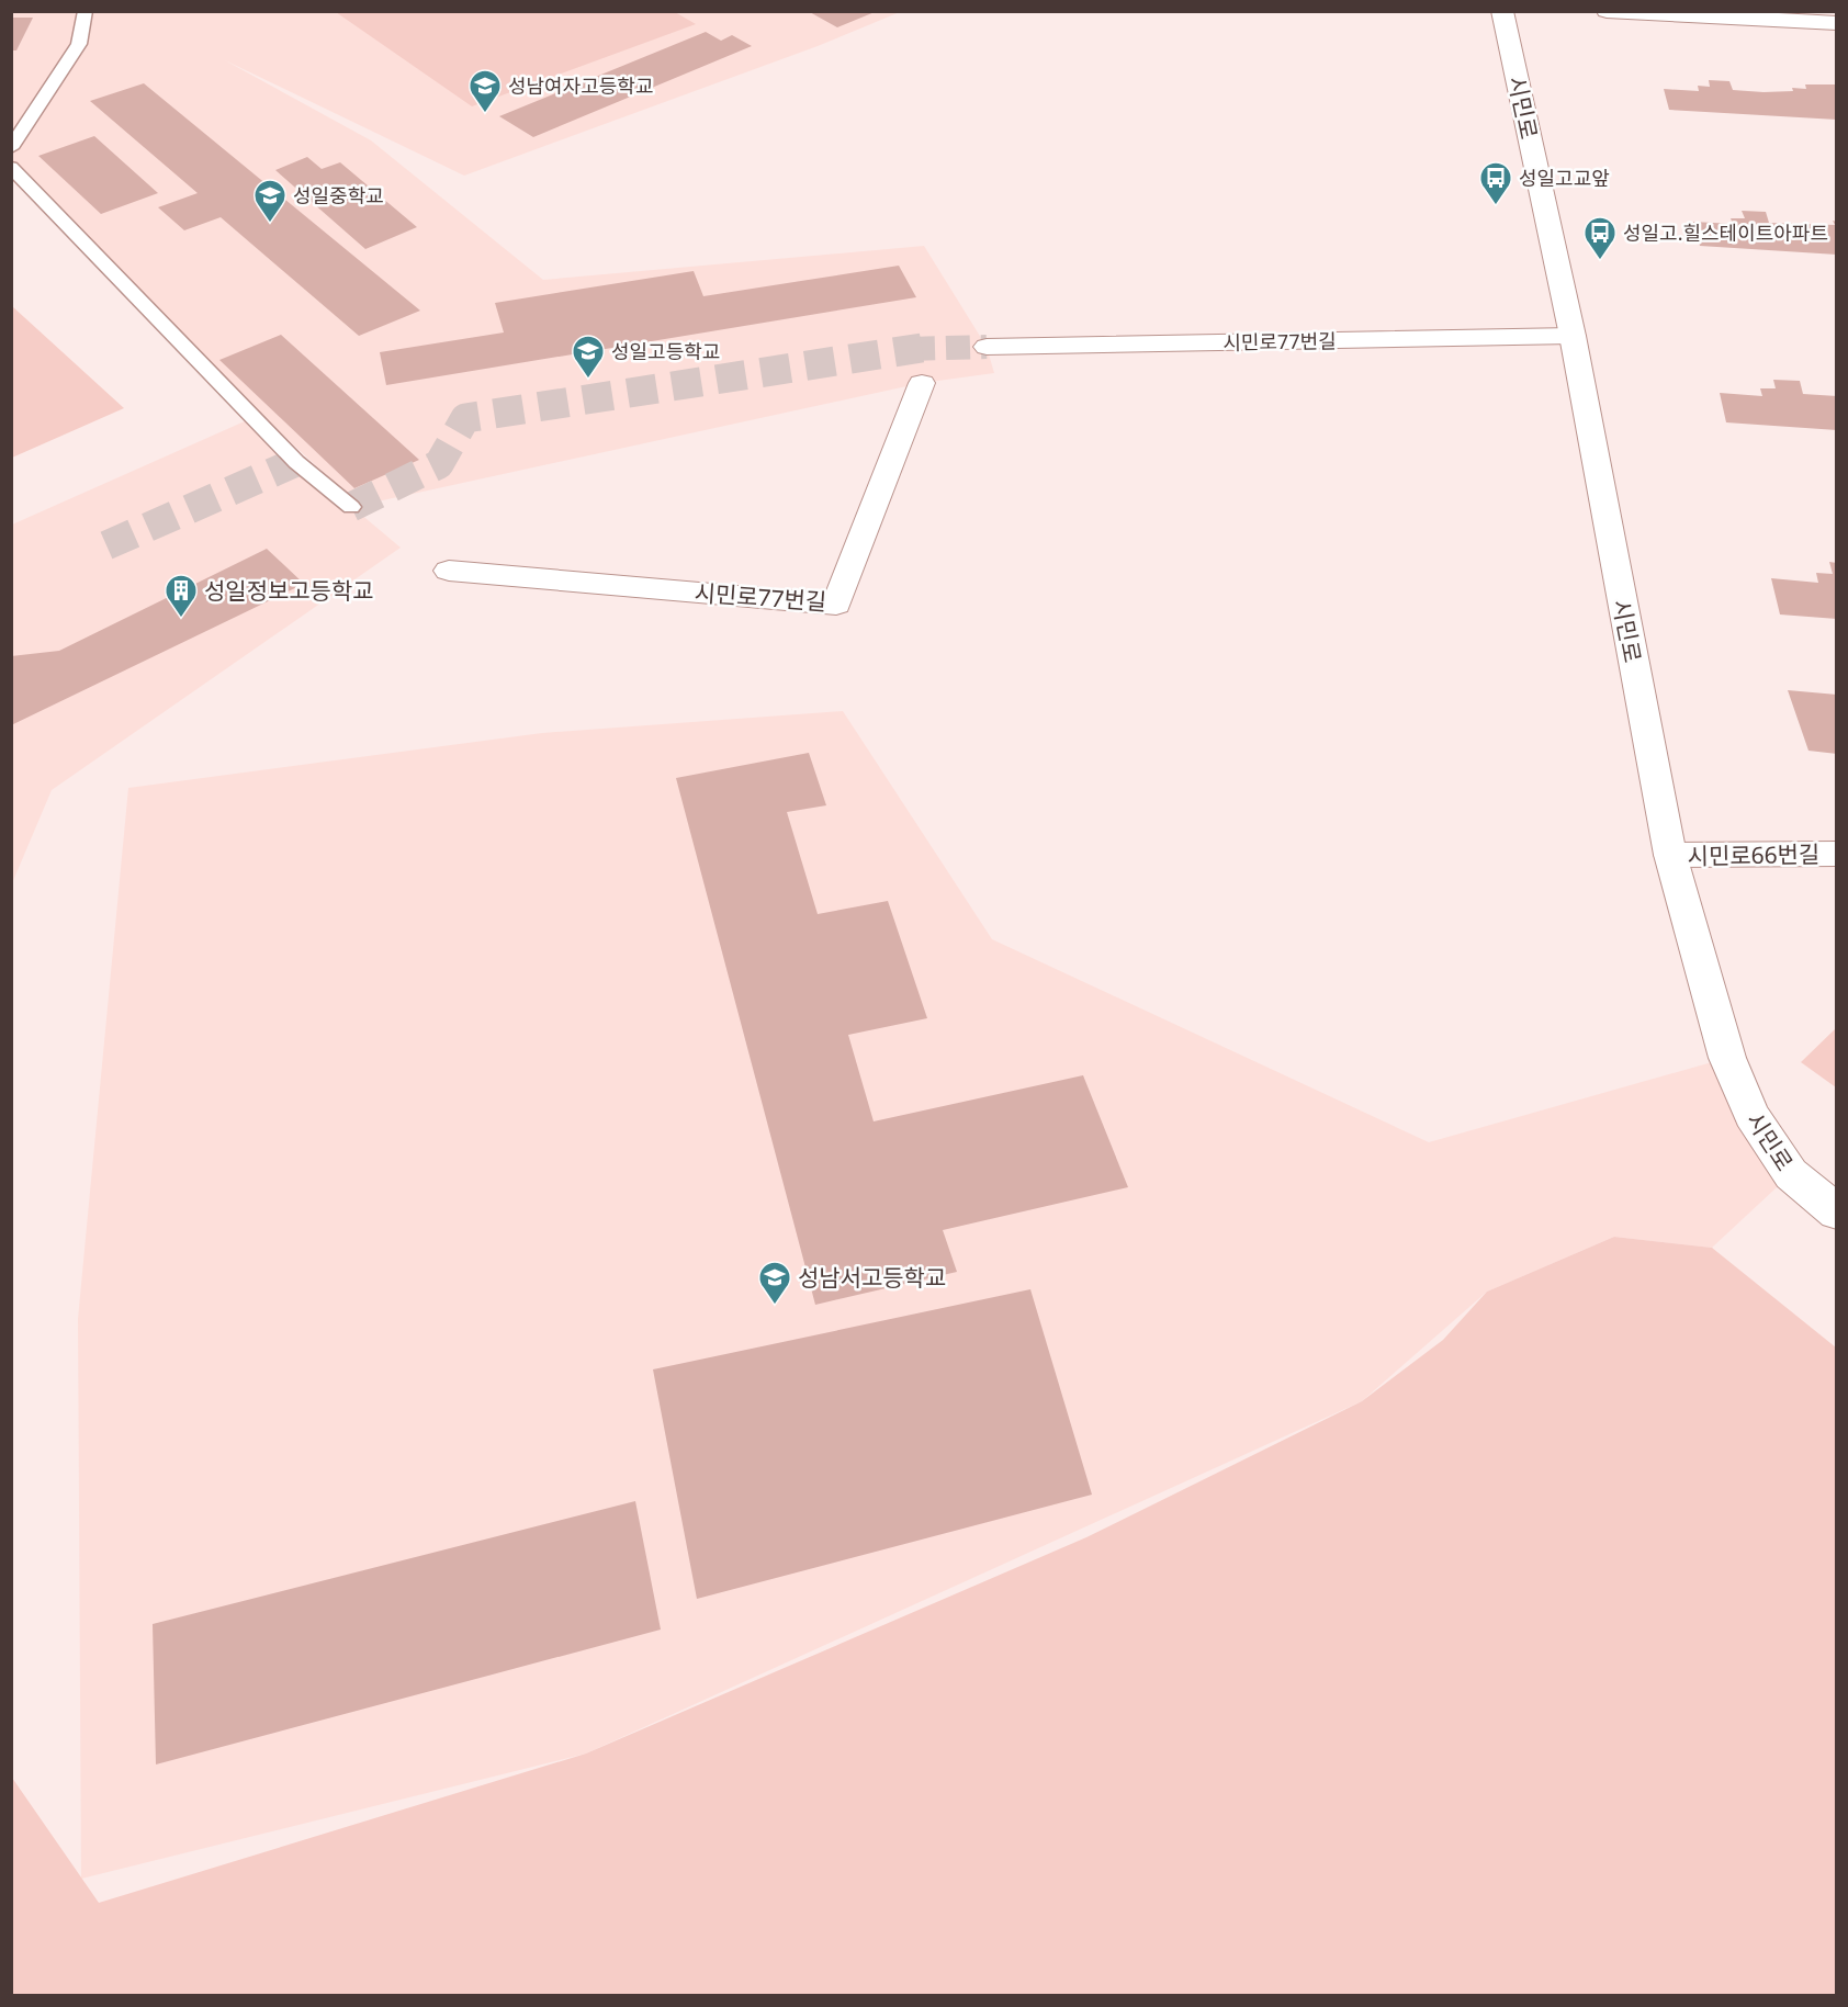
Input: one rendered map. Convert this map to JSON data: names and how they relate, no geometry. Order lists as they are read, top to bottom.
{
  "streets": {
    "main road": ["시민로", "시민로77번길", "시민로66번길"]
  },
  "crossings": [
    ["시민로", "시민로77번길"],
    ["시민로", "시민로66번길"]
  ],
  "places": {
    "school or university": [
      "성남여자고등학교",
      "성일중학교",
      "성일고등학교",
      "성남서고등학교"
    ],
    "bus stop": ["성일고교앞", "성일고.힐스테이트아파트"],
    "building": ["성일정보고등학교"]
  }
}
